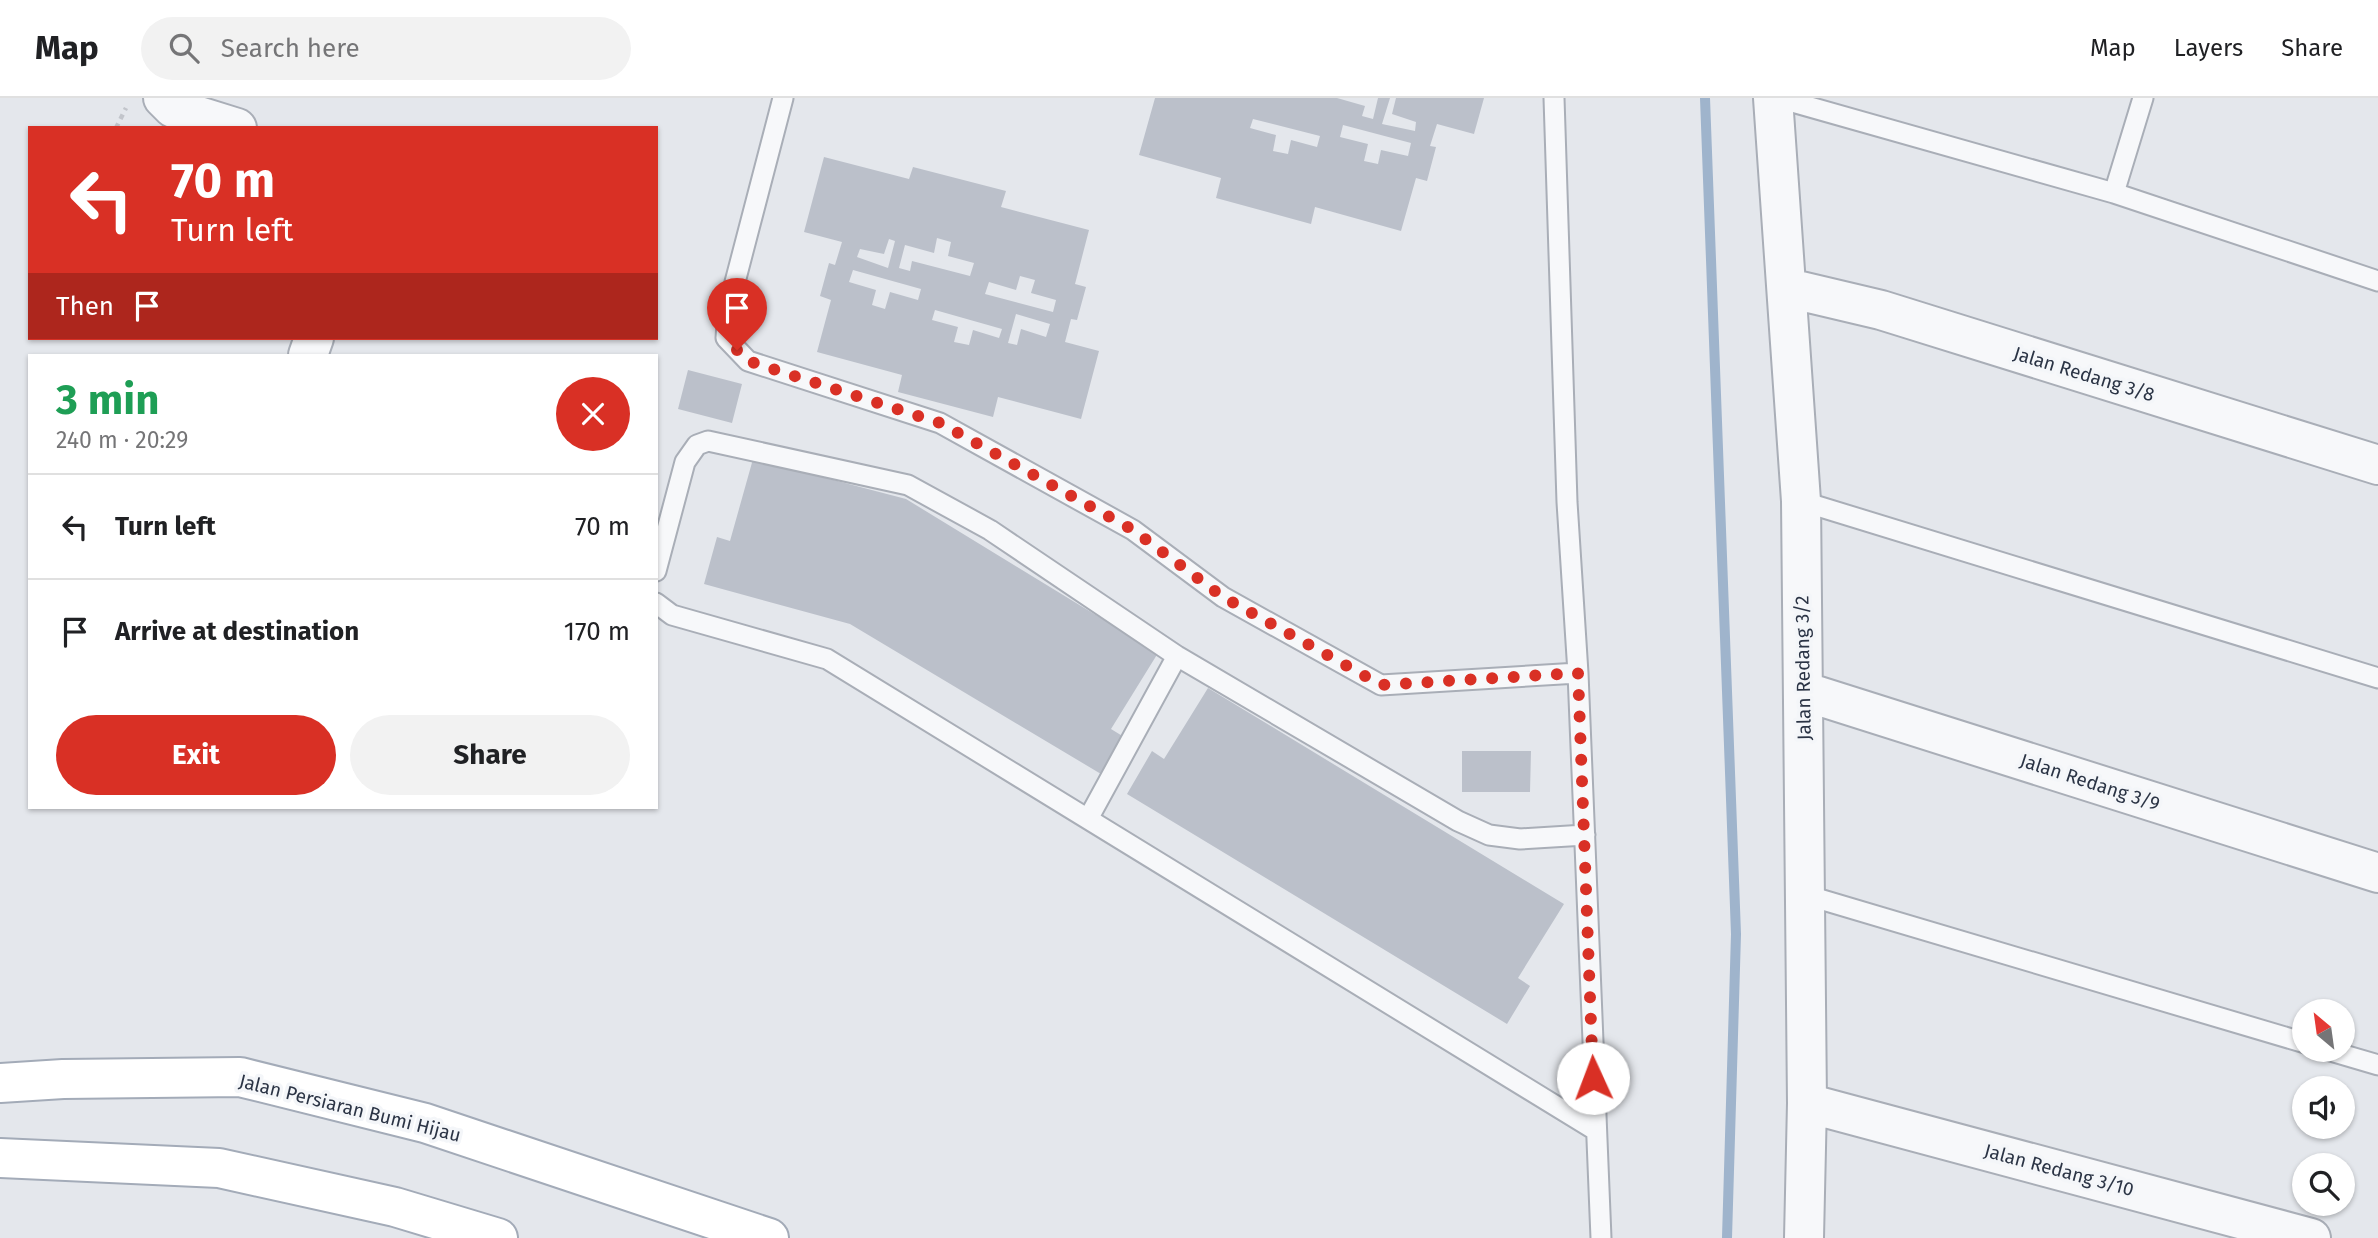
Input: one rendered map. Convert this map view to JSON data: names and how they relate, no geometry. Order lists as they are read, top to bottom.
{
  "streets": {
    "main road": ["Jalan Persiaran Bumi Hijau"],
    "street": [
      "Jalan Redang 3/8",
      "Jalan Redang 3/2",
      "Jalan Redang 3/9",
      "Jalan Redang 3/10"
    ]
  },
  "crossings": [
    ["Jalan Redang 3/8", "Jalan Redang 3/2"],
    ["Jalan Redang 3/2", "Jalan Redang 3/9"],
    ["Jalan Redang 3/2", "Jalan Redang 3/10"]
  ],
  "north": "top left",
  "page": {
    "header": "Map",
    "search": "Search here",
    "nav": ["Map", "Layers", "Share"],
    "turn": ["70 m", "Turn left"],
    "then": "Then",
    "heading": ["3 min", "240 m · 20:29"],
    "list": [
      {
        "name": "Turn left",
        "value": "70 m"
      },
      {
        "name": "Arrive at destination",
        "value": "170 m"
      }
    ],
    "buttons": ["Exit", "Share"]
  }
}
